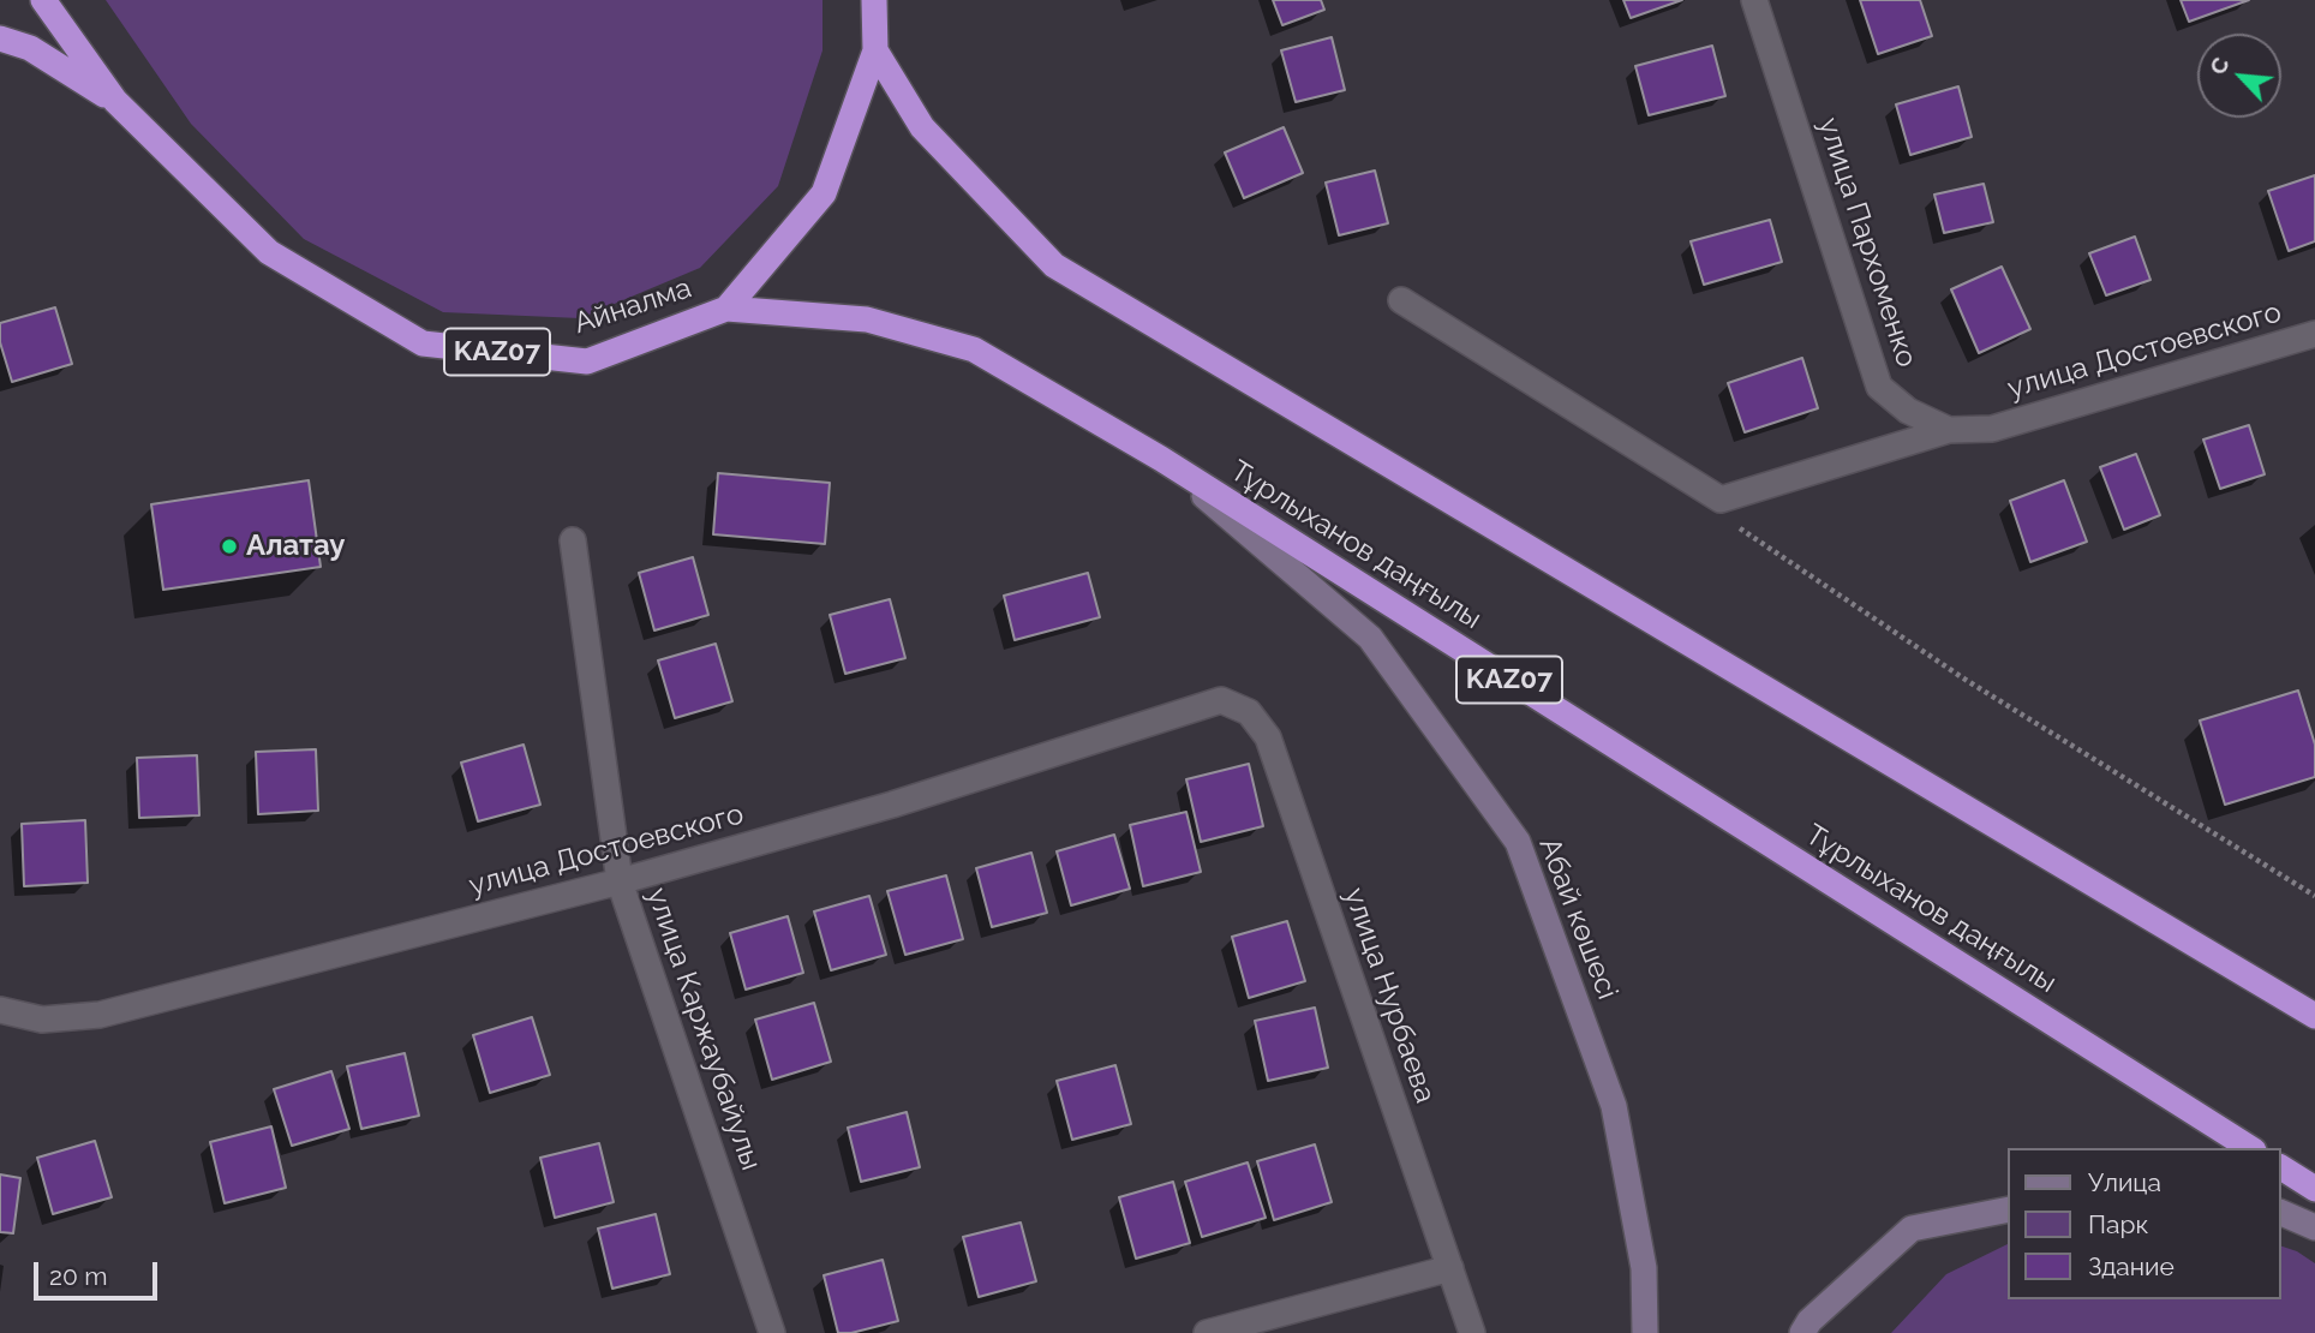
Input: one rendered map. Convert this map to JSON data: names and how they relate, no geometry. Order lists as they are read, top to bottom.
{
  "streets": {
    "highway": ["Айналма", "KAZ07", "Тұрлыханов даңғылы"],
    "main road": ["Абай көшесі"],
    "street": [
      "улица Пархоменко",
      "улица Достоевского",
      "улица Нурбаева",
      "улица Каржаубайулы"
    ]
  },
  "crossings": [
    ["улица Пархоменко", "улица Достоевского"],
    ["Айналма", "KAZ07"],
    ["Айналма", "Тұрлыханов даңғылы"],
    ["улица Достоевского", "улица Нурбаева"],
    ["улица Достоевского", "улица Каржаубайулы"],
    ["Тұрлыханов даңғылы", "Абай көшесі"]
  ],
  "places": ["Алатау"],
  "legend": ["Улица", "Парк", "Здание"],
  "scale_bar": "20 m",
  "north": "top left"
}
